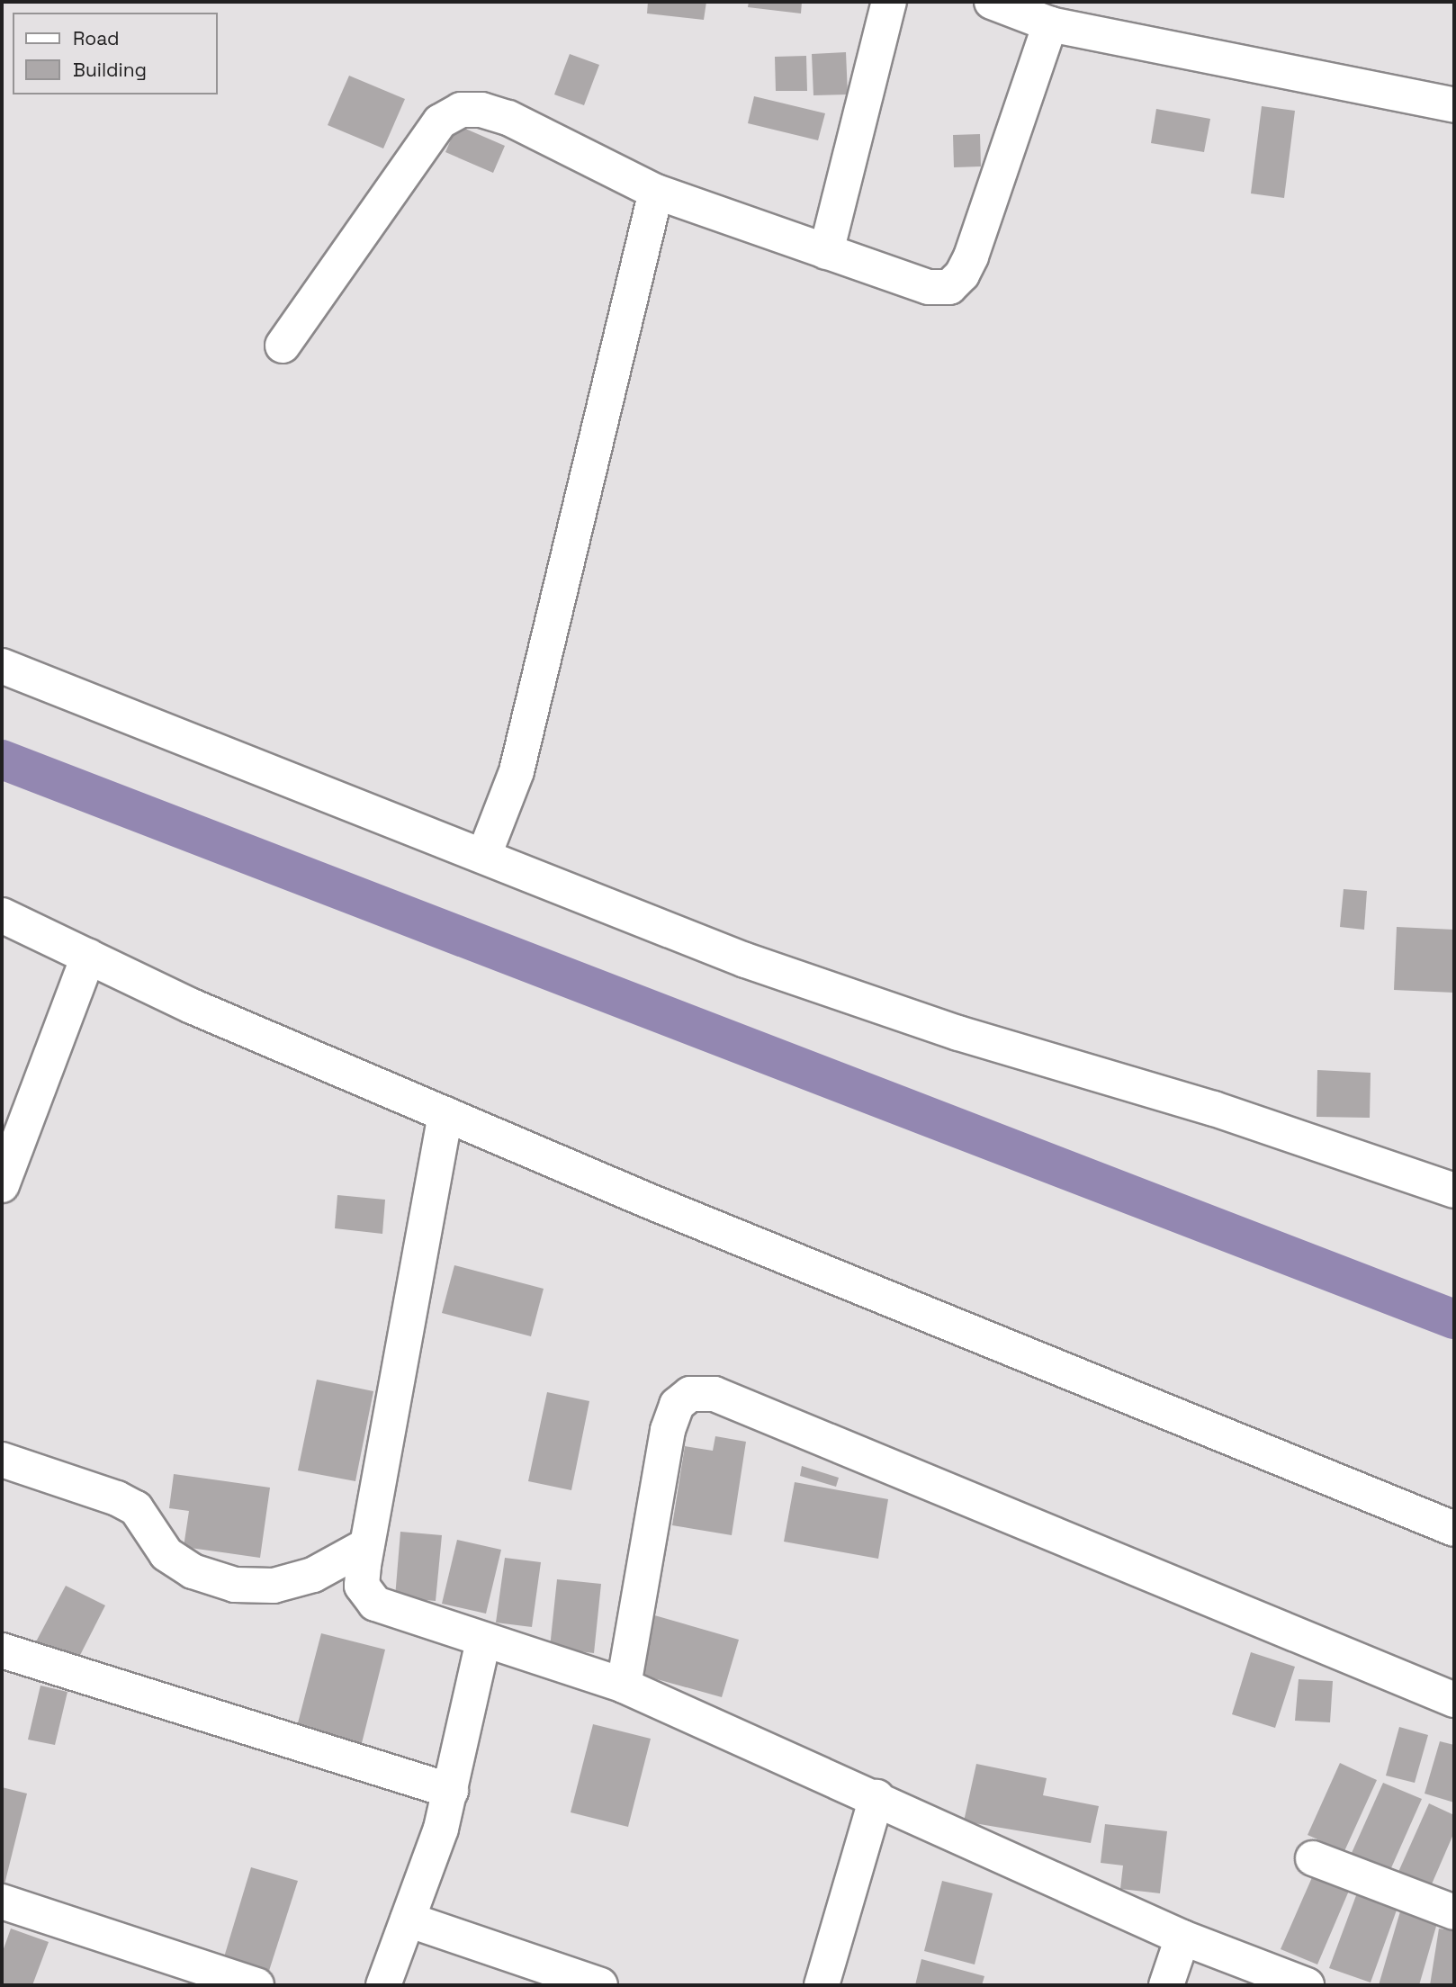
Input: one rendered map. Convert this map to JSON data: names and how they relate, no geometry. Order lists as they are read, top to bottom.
{
  "legend": ["Road", "Building"]
}
